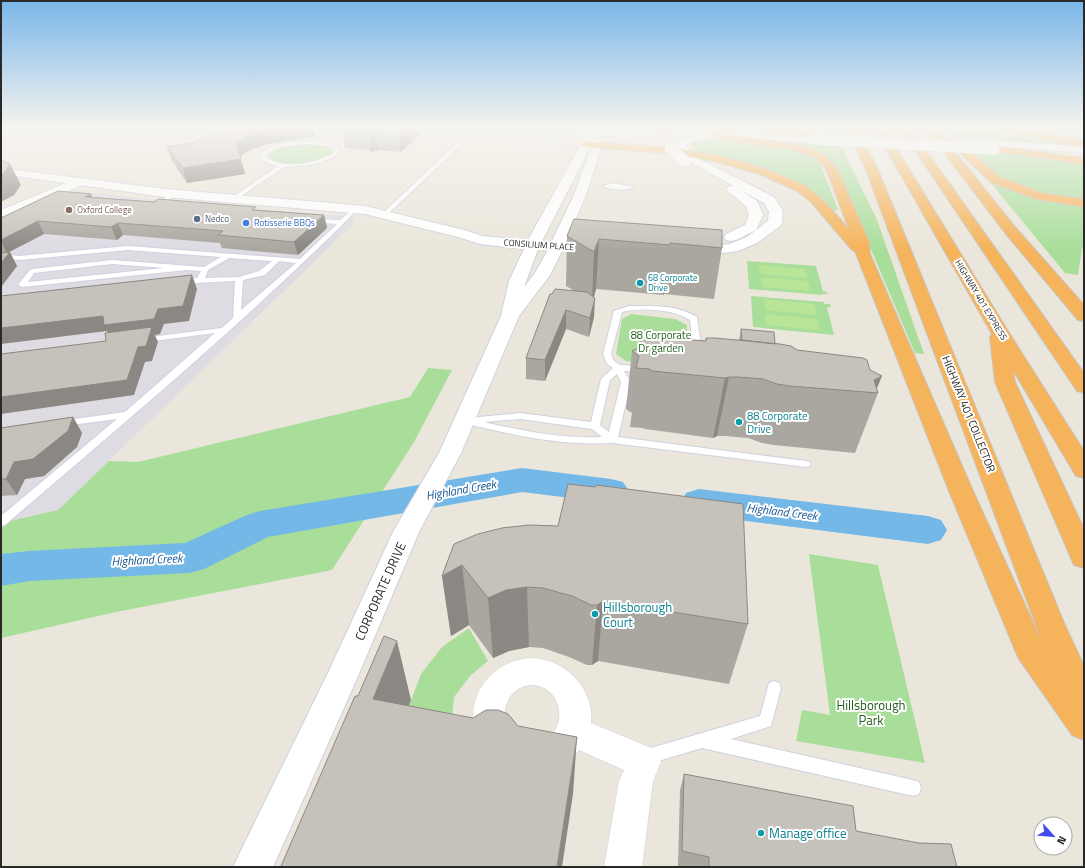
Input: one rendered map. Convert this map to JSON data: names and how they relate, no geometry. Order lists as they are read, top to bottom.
{
  "streets": {
    "highway": ["HIGHWAY 401 EXPRESS", "HIGHWAY 401 COLLECTOR"],
    "street": ["CONSILIUM PLACE", "CORPORATE DRIVE"]
  },
  "crossings": [
    ["CONSILIUM PLACE", "CORPORATE DRIVE"]
  ],
  "water": ["Highland Creek"],
  "parks": ["88 Corporate Dr garden", "Hillsborough Park"],
  "places": [
    "Oxford College",
    "Nedco",
    "Rotisserie BBQs",
    "68 Corporate Drive",
    "88 Corporate Drive",
    "Hillsborough Court",
    "Manage office"
  ],
  "north": "bottom right"
}
